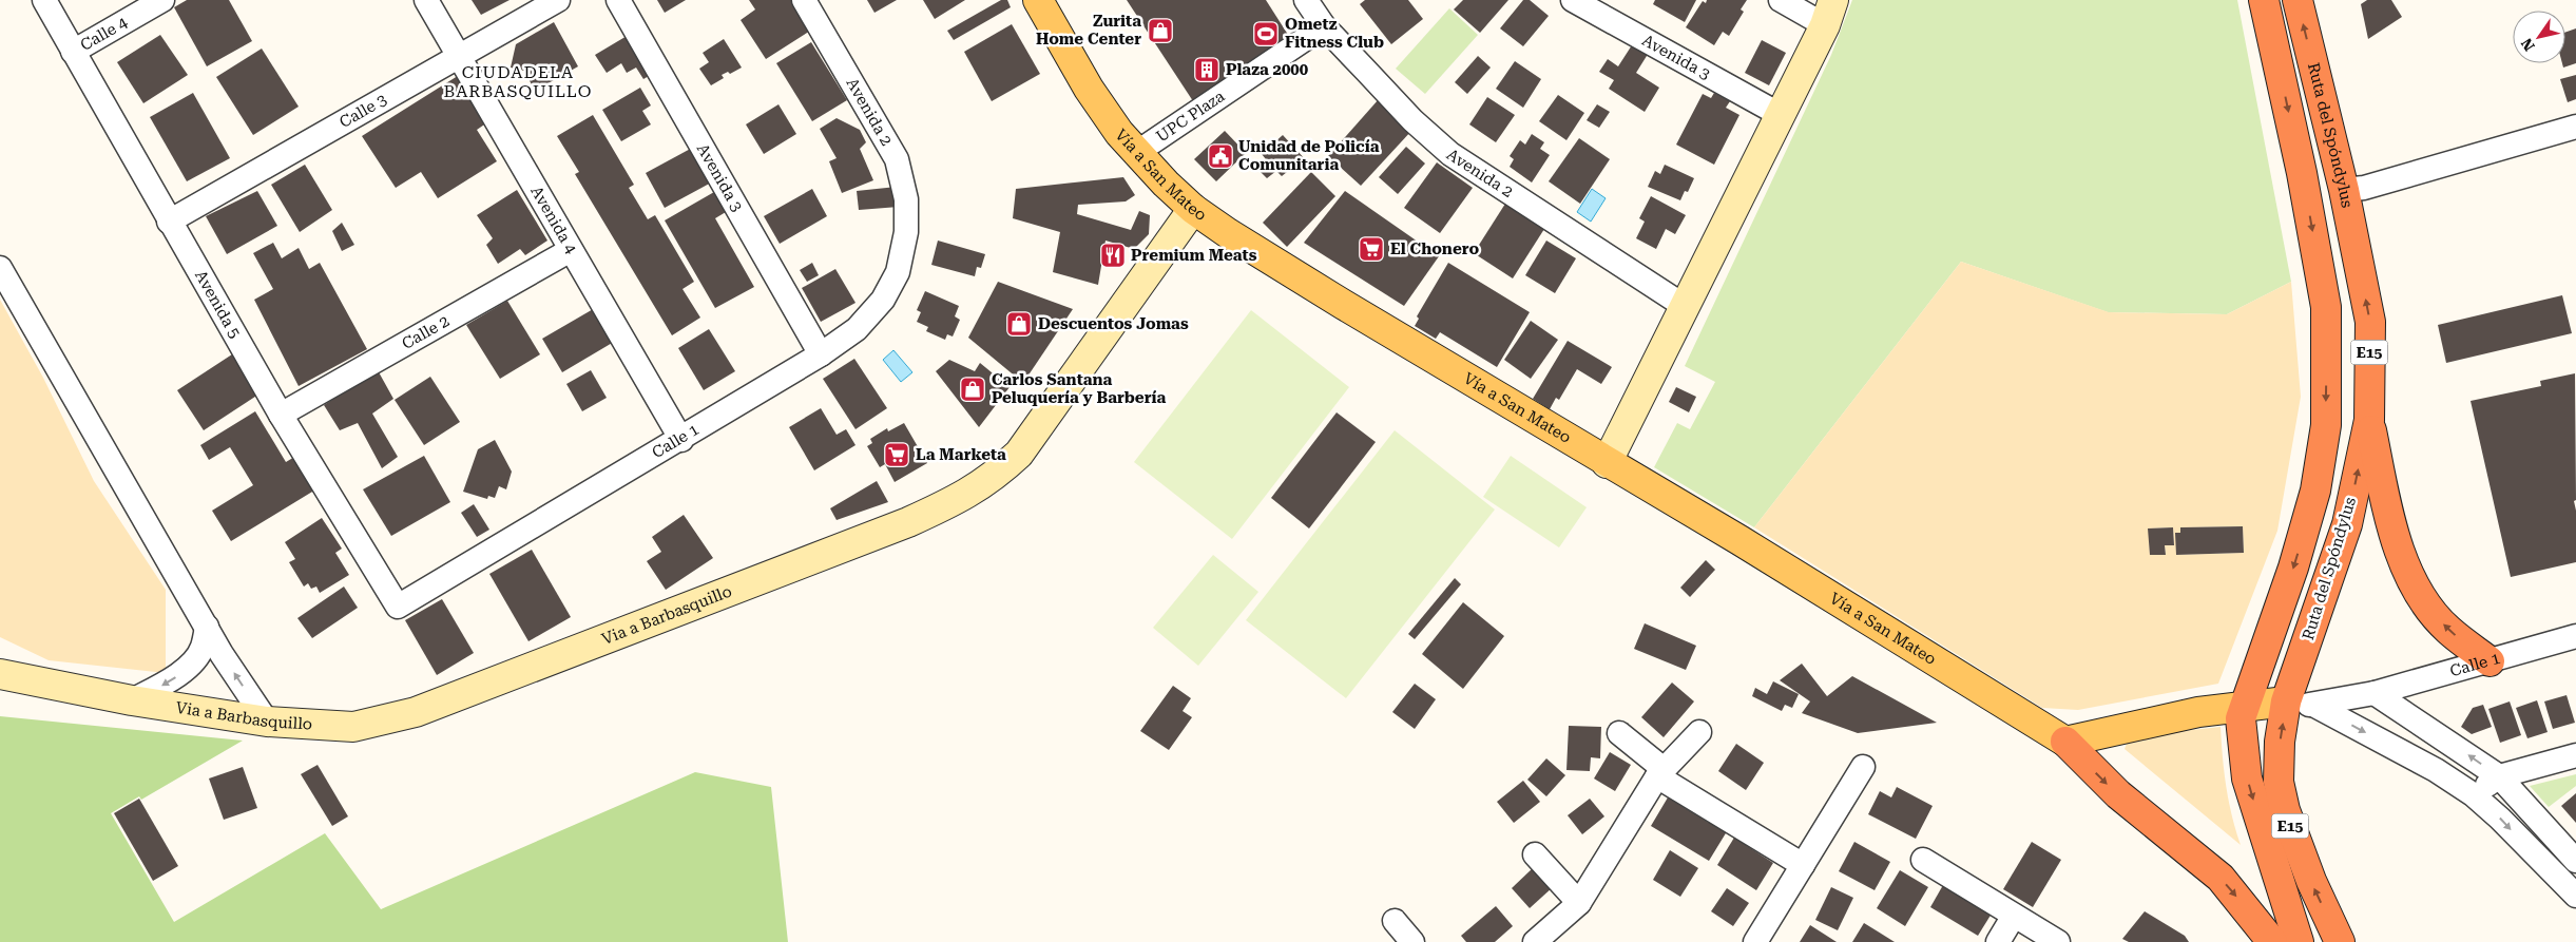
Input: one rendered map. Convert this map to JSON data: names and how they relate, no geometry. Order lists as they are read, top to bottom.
{
  "streets": {
    "highway": ["Ruta del Spóndylus", "E15"],
    "main road": ["Vía a San Mateo", "Via a Barbasquillo"],
    "street": [
      "Calle 4",
      "Avenida 3",
      "Calle 3",
      "Avenida 2",
      "UPC Plaza",
      "Avenida 4",
      "Avenida 5",
      "Calle 2",
      "Calle 1"
    ]
  },
  "crossings": [
    ["Calle 4", "Avenida 5"],
    ["Avenida 3", "Calle 1"],
    ["Calle 3", "Avenida 4"],
    ["Calle 3", "Avenida 5"],
    ["Avenida 2", "UPC Plaza"],
    ["Avenida 2", "Calle 1"],
    ["UPC Plaza", "Vía a San Mateo"],
    ["Ruta del Spóndylus", "Calle 1"],
    ["Vía a San Mateo", "Via a Barbasquillo"],
    ["Avenida 4", "Calle 2"],
    ["Avenida 4", "Calle 1"],
    ["Avenida 5", "Calle 2"],
    ["Avenida 5", "Calle 1"]
  ],
  "districts": ["CIUDADELA BARBASQUILLO"],
  "places": {
    "shop": ["Zurita Home Center", "Descuentos Jomas", "Carlos Santana Peluquería y Barbería"],
    "sports": ["Ometz Fitness Club"],
    "building": ["Plaza 2000"],
    "public building": ["Unidad de Policía Comunitaria"],
    "supermarket": ["El Chonero", "La Marketa"],
    "restaurant": ["Premium Meats"]
  },
  "north": "bottom left"
}
